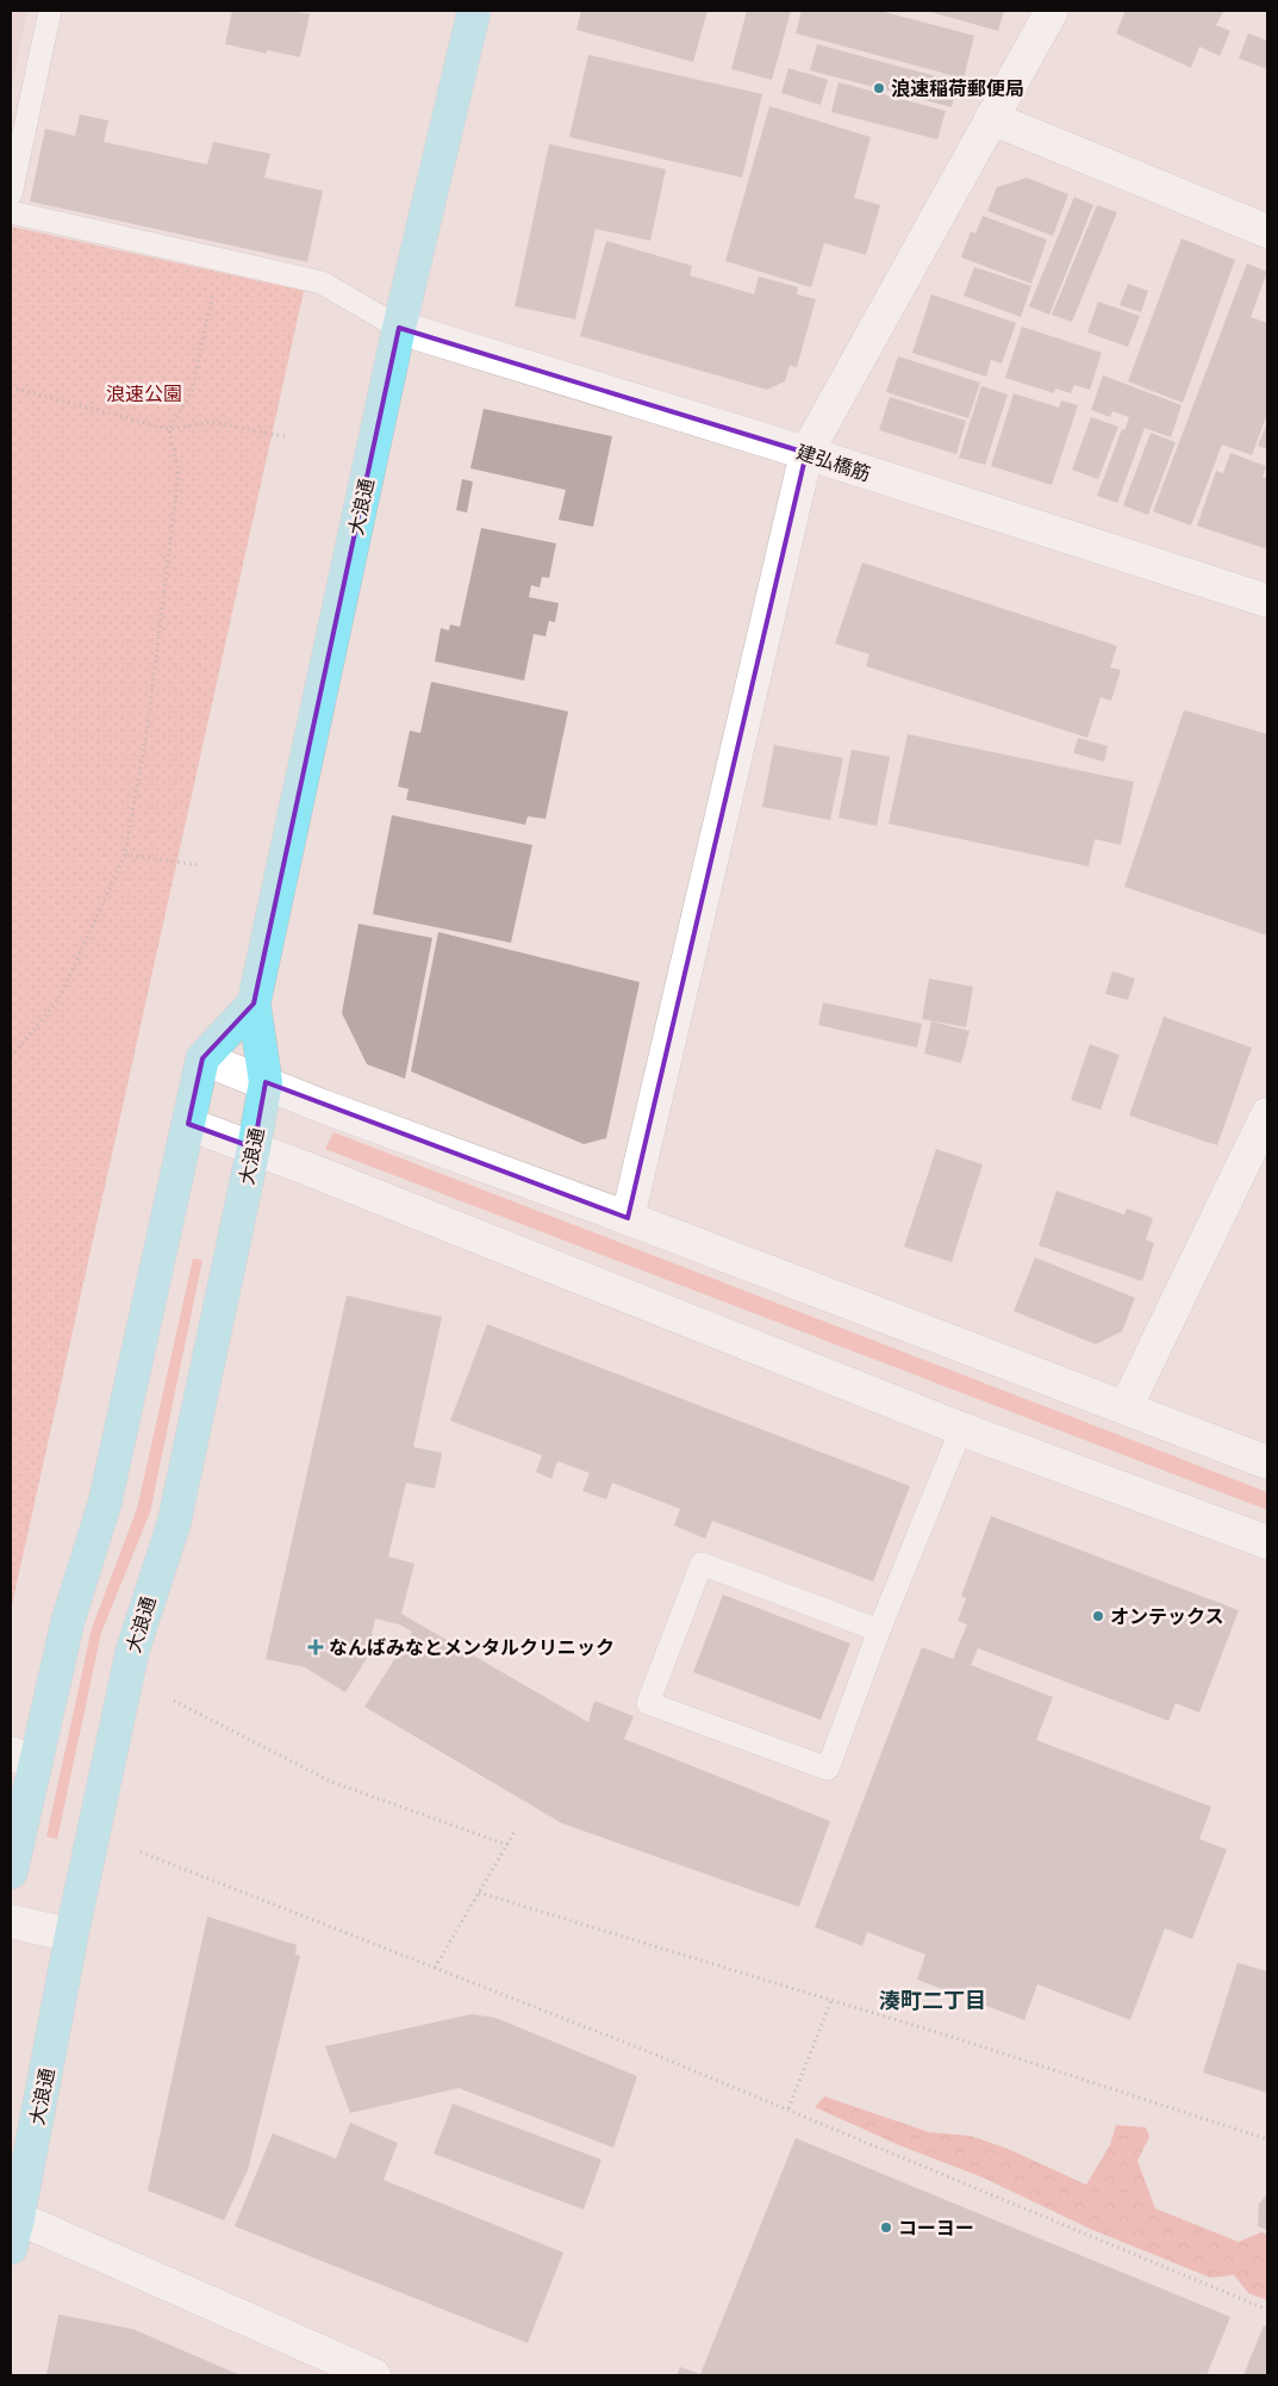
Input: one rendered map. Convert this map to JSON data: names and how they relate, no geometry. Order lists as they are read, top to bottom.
{
  "streets": {
    "main road": ["大浪通"],
    "street": ["建弘橋筋"]
  },
  "crossings": [
    ["建弘橋筋", "大浪通"]
  ],
  "districts": ["湊町二丁目"],
  "parks": ["浪速公園"],
  "places": {
    "other": ["浪速稲荷郵便局", "オンテックス", "コーヨー"],
    "health": ["なんばみなとメンタルクリニック"]
  }
}
